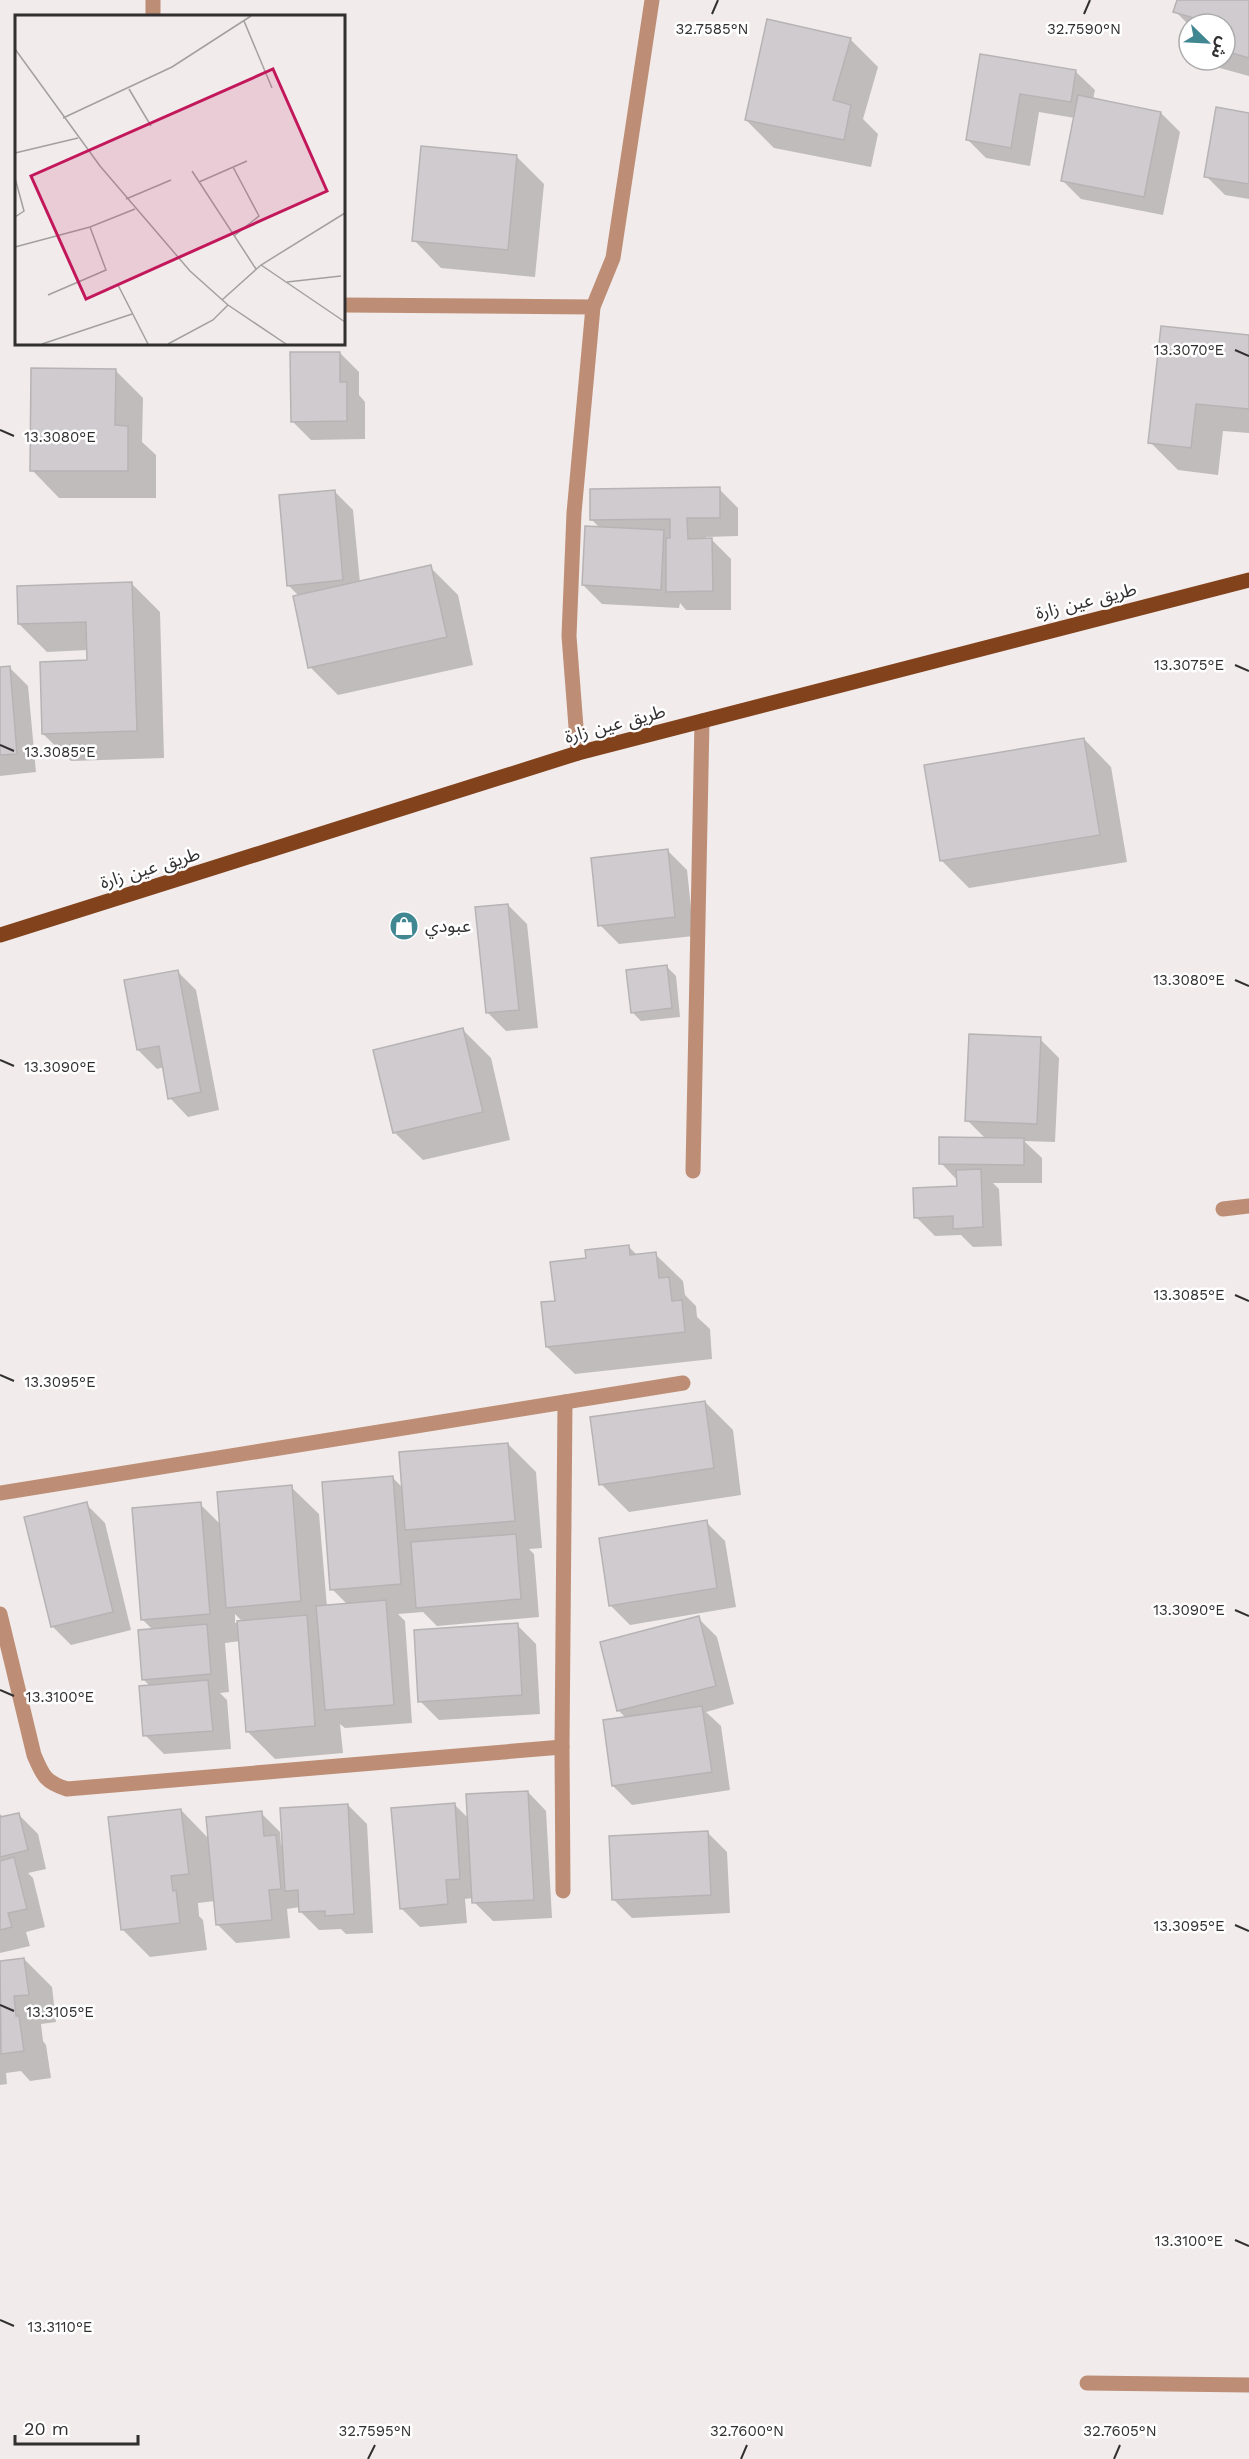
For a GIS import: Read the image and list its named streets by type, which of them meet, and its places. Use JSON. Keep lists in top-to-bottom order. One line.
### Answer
{"streets":{"main road":["طريق عين زارة"]},"places":{"shop":["عبودي"]},"scale_bar":"20 m","north":"bottom right","coordinates":["32.7585°N","32.7590°N","13.3070°E","13.3080°E","13.3075°E","13.3085°E","13.3090°E","13.3095°E","13.3100°E","13.3105°E","13.3110°E","32.7595°N","32.7600°N","32.7605°N"]}
